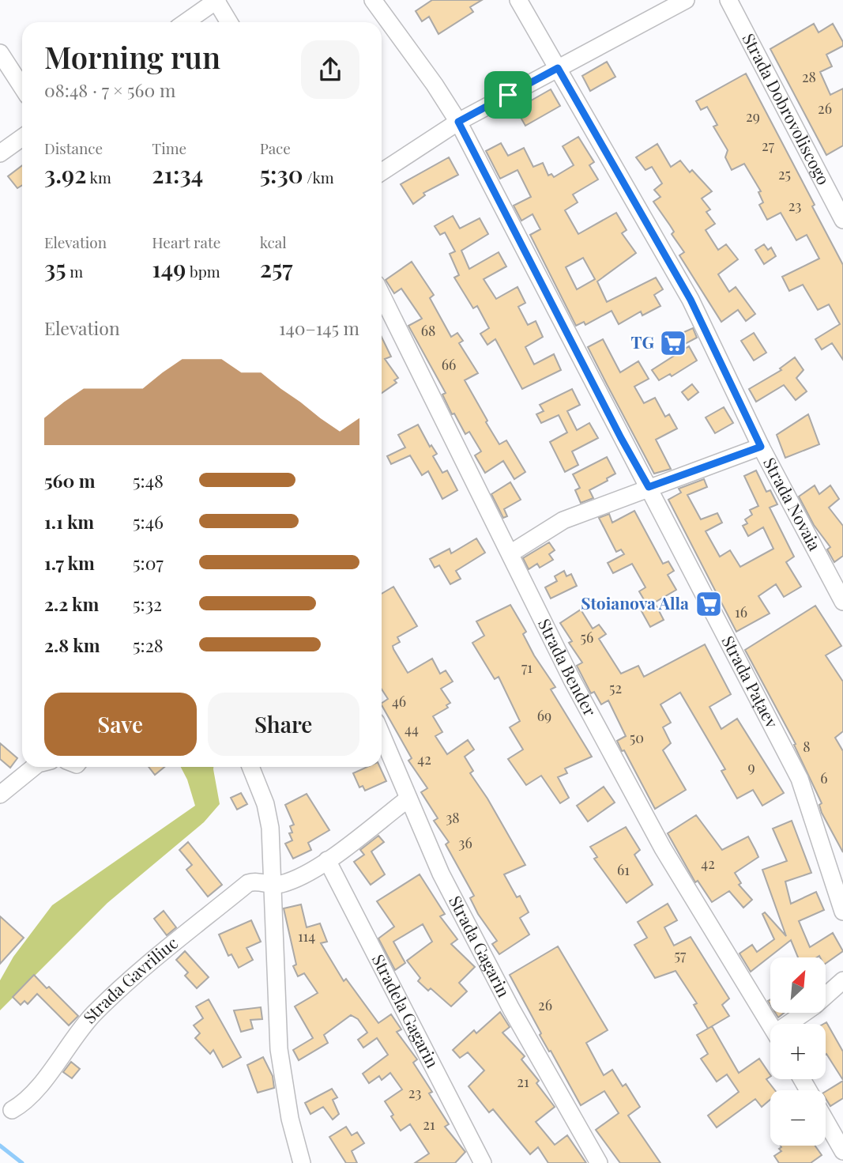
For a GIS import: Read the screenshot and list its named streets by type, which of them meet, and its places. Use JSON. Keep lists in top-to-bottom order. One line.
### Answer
{"streets":{"street":["Strada Dobrovoliscogo","Strada Novaia","Strada Bender","Strada Pațaev","Strada Gagarin","Strada Gavriliuc","Stradela Gagarin"]},"crossings":[["Strada Gagarin","Strada Gavriliuc"],["Strada Gavriliuc","Stradela Gagarin"]],"places":{"supermarket":["TG","Stoianova Alla"]},"house_numbers":["28","26","29","27","25","23","68","66","16","56","71","52","46","69","44","50","8","42","9","6","38","36","42","61","114","57","26","21","23","21"],"north":"top right","page":{"heading":["Morning run","08:48 · 7 × 560 m"],"stats":[["Distance","3.92 km"],["Time","21:34"],["Pace","5:30 /km"],["Elevation","35 m"],["Heart rate","149 bpm"],["kcal","257"]],"chart":["Elevation","140–145 m"],"list":[{"name":"560 m","note":"5:48"},{"name":"1.1 km","note":"5:46"},{"name":"1.7 km","note":"5:07"},{"name":"2.2 km","note":"5:32"},{"name":"2.8 km","note":"5:28"}],"buttons":["Save","Share"],"map_buttons":["+","−"]}}
